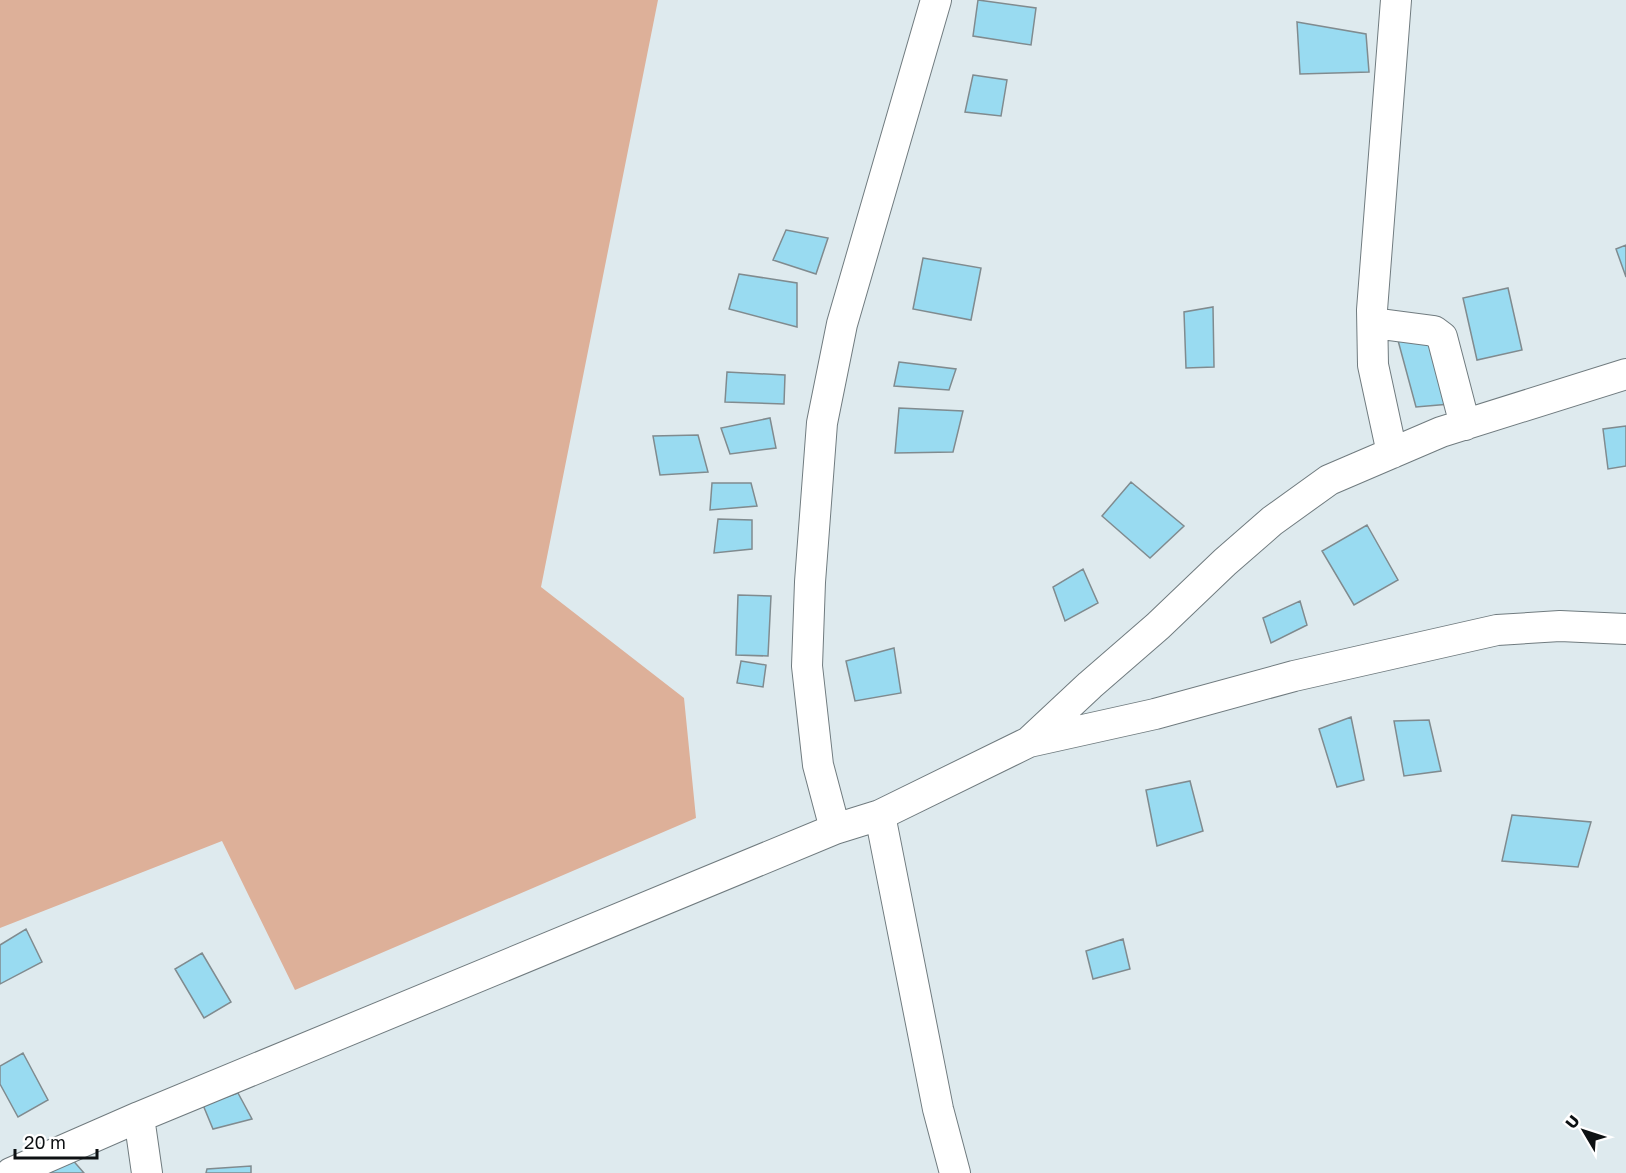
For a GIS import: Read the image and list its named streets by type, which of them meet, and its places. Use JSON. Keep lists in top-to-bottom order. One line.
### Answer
{"scale_bar":"20 m","north":"top left"}
